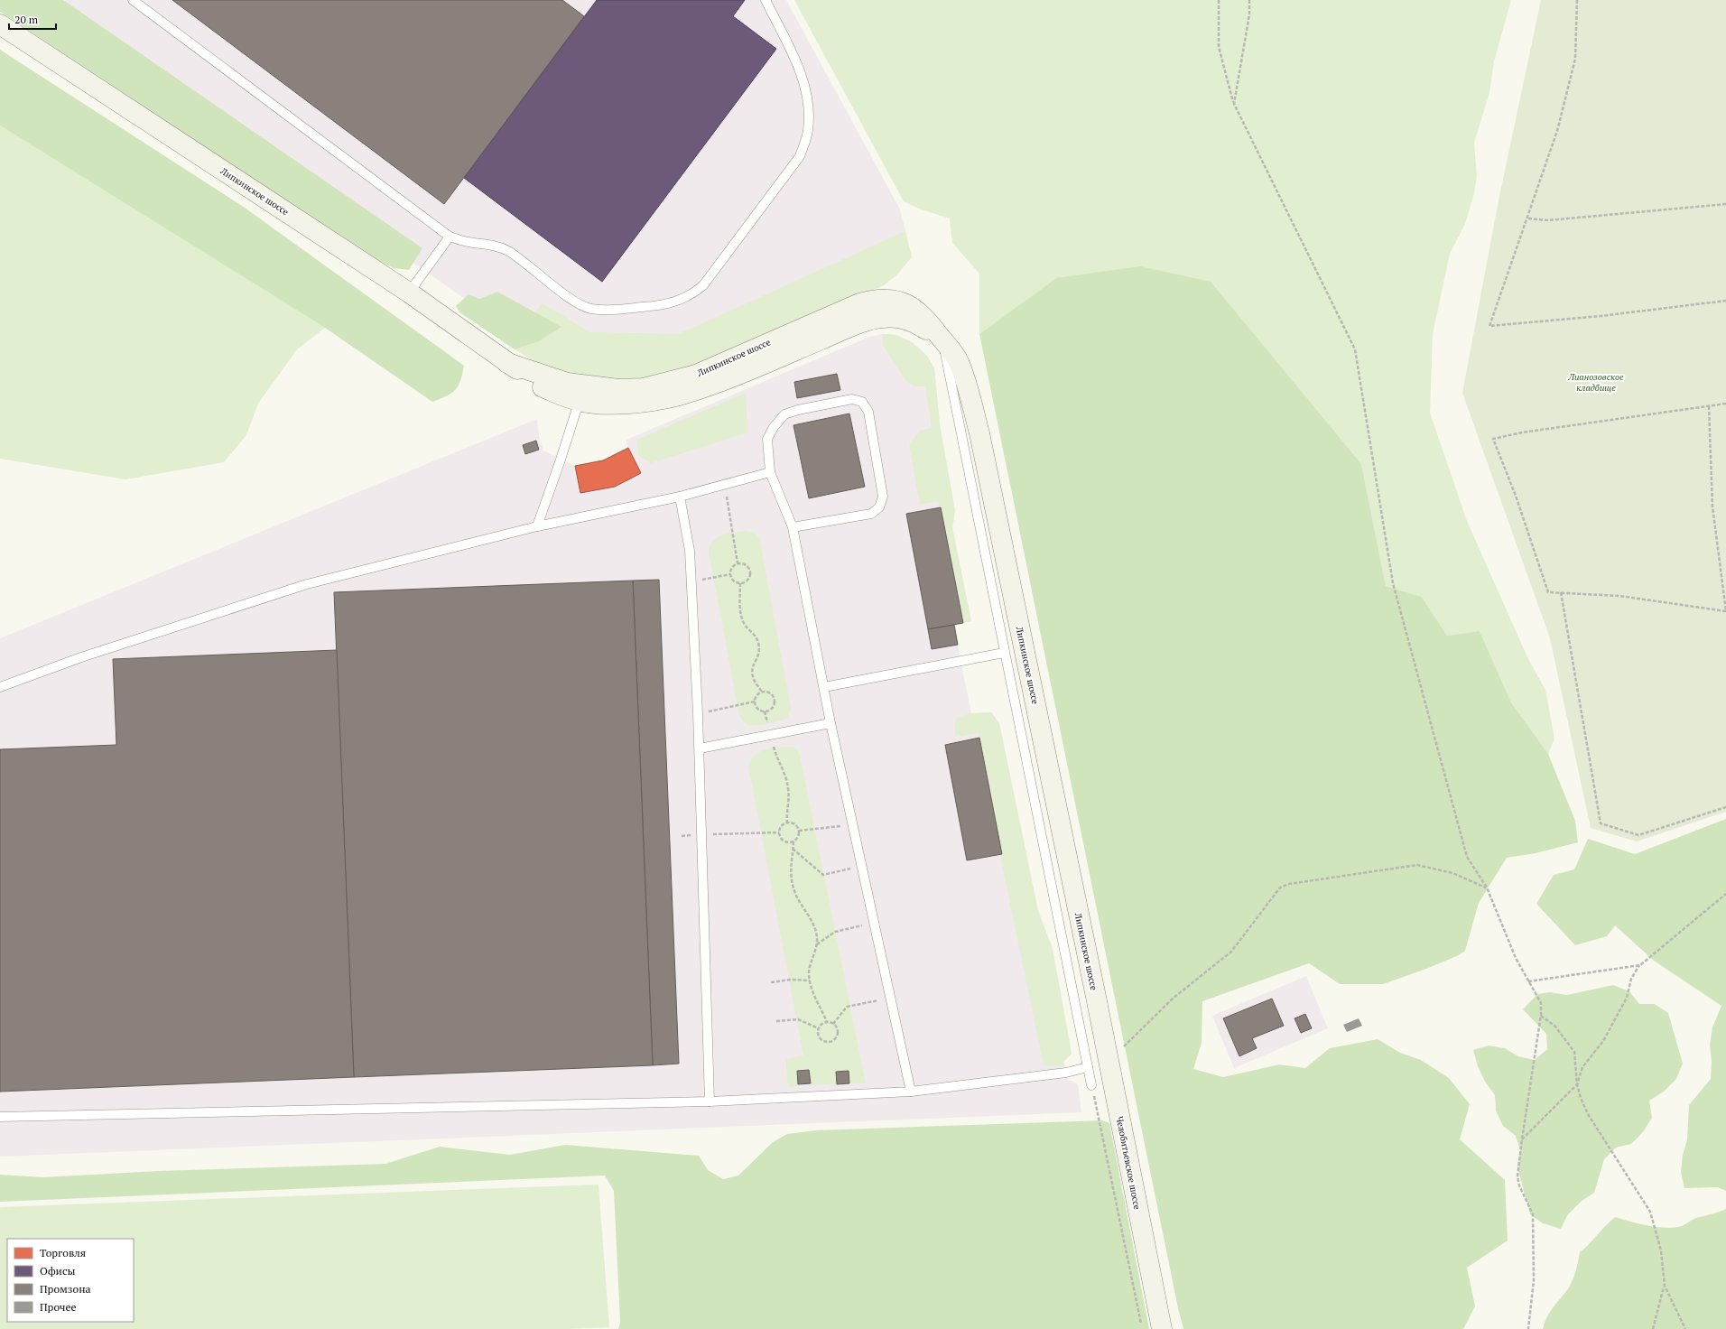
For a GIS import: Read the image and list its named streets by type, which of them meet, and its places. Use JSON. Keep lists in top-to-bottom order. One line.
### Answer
{"streets":{"street":["Липкинское шоссе","Челобитьевское шоссе"]},"crossings":[["Липкинское шоссе","Челобитьевское шоссе"]],"parks":["Лианозовское кладбище"],"legend":["Торговля","Офисы","Промзона","Прочее"],"scale_bar":"20 m"}
